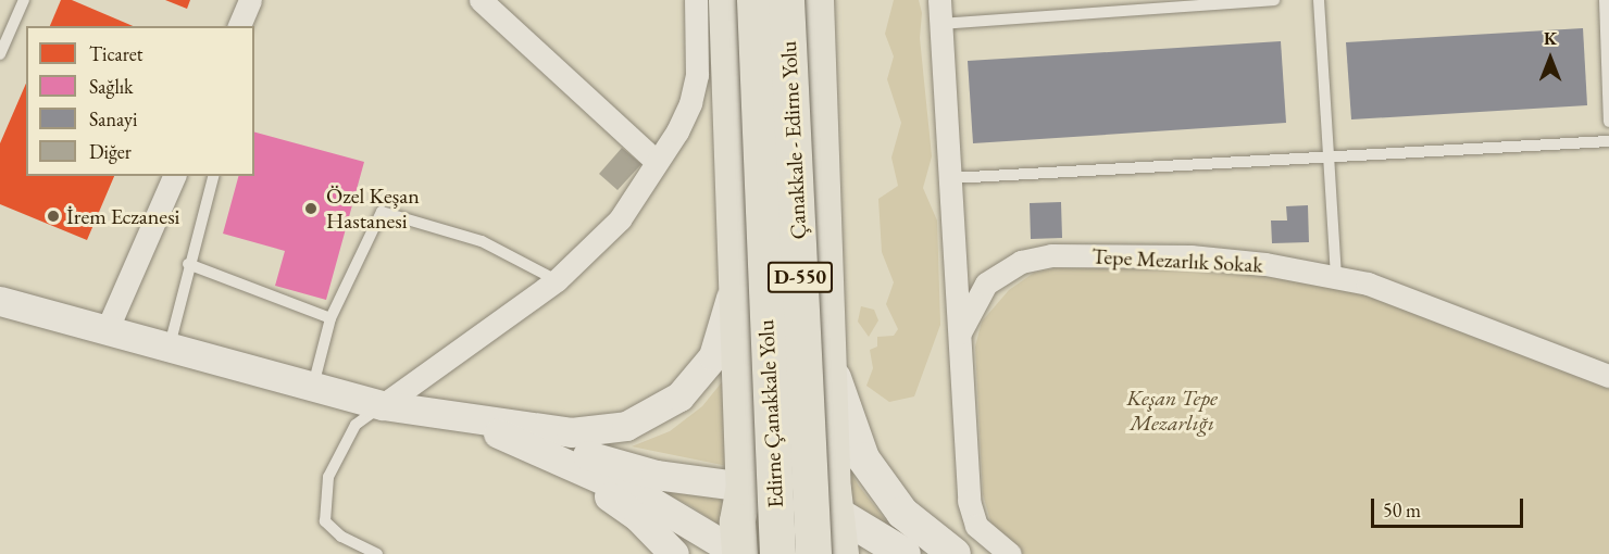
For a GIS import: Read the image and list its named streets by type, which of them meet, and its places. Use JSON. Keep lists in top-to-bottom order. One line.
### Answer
{"streets":{"highway":["Çanakkale - Edirne Yolu","D-550","Edirne Çanakkale Yolu"],"street":["Tepe Mezarlık Sokak"]},"parks":["Keşan Tepe Mezarlığı"],"places":["Özel Keşan Hastanesi","İrem Eczanesi"],"legend":["Ticaret","Sağlık","Sanayi","Diğer"],"scale_bar":"50 m","north":"top"}
